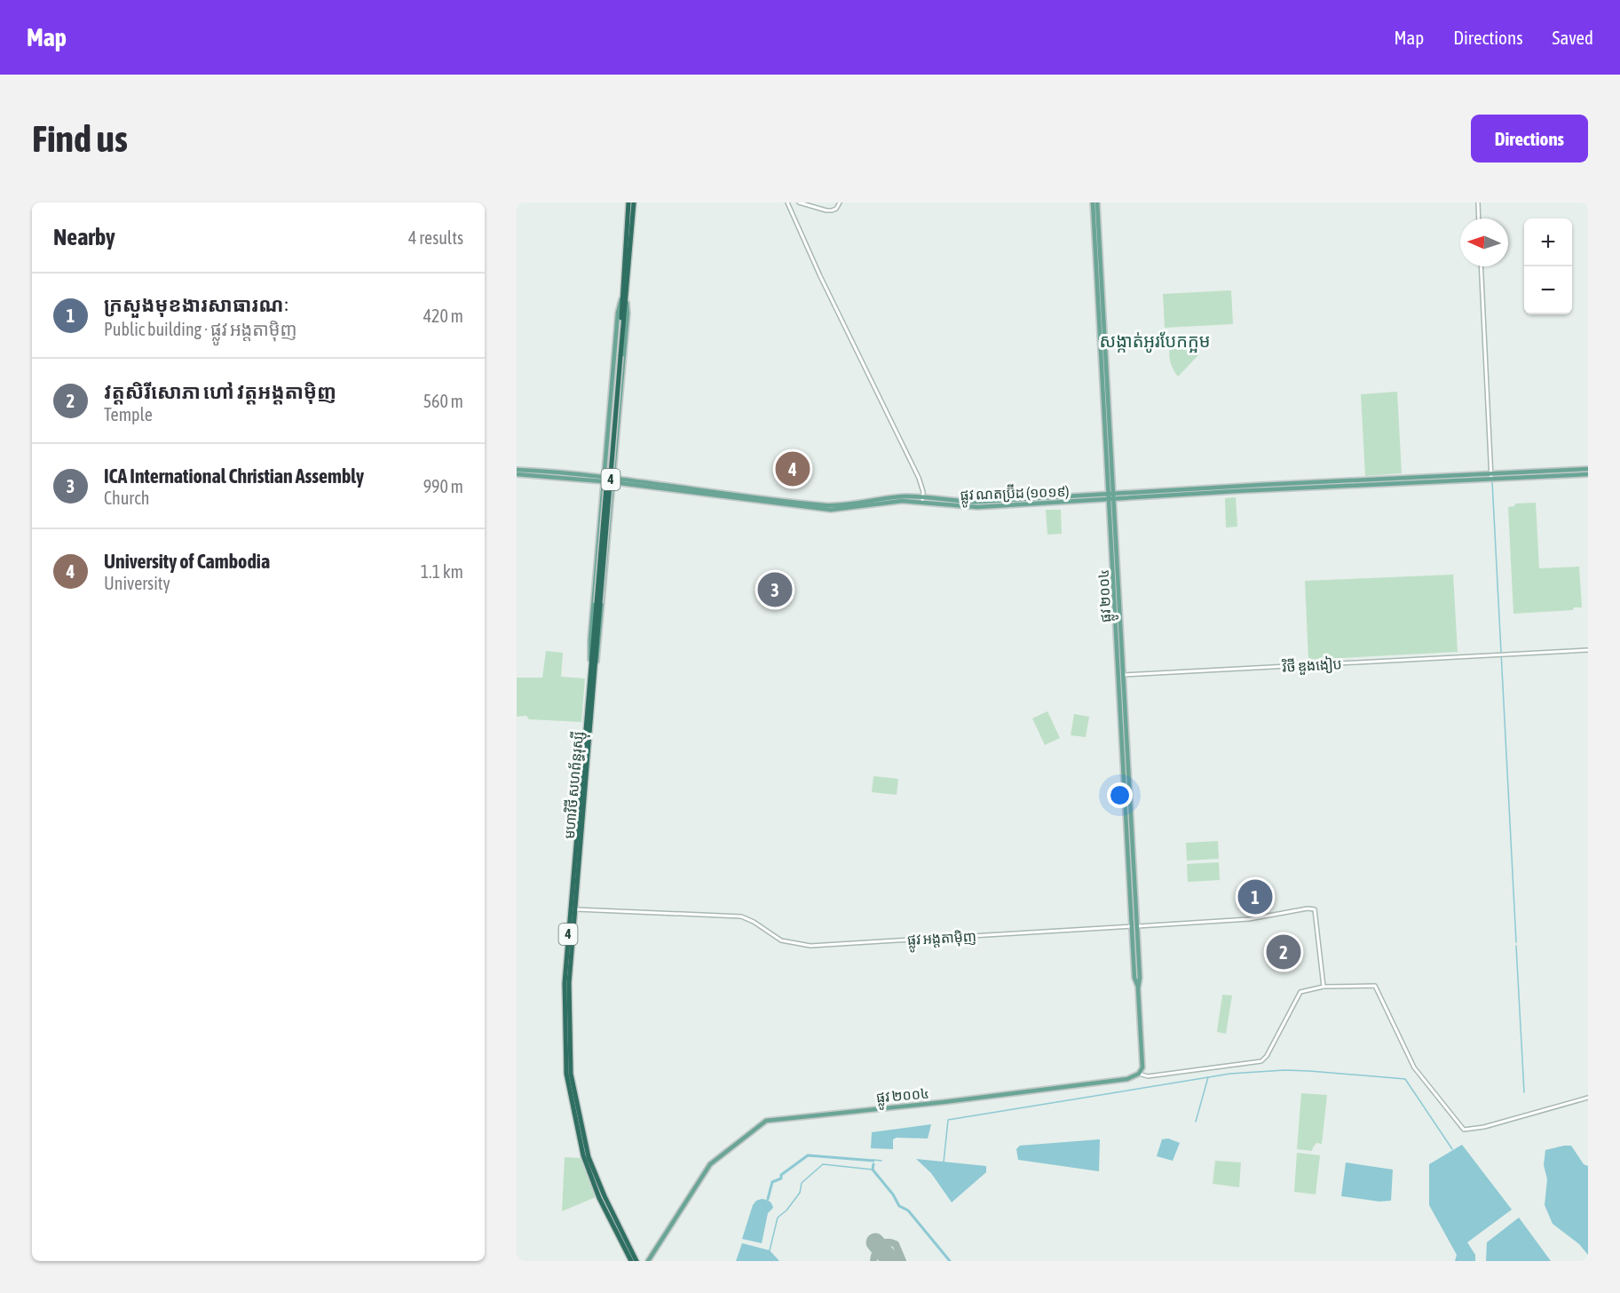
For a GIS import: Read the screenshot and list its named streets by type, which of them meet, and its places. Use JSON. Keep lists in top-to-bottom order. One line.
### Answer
{"streets":{"highway":["4","មហាវិថី សហព័ន្ធរុស្ស៊ី"],"main road":["ផ្លូវ ណតប្រ៊ីដ (១០១៩)","ផ្លូវ ២០០៤"],"street":["វិថី ឌួងងៀប","ផ្លូវ អង្តតាម៉ិញ"]},"crossings":[["ផ្លូវ ណតប្រ៊ីដ (១០១៩)","ផ្លូវ ២០០៤"],["ផ្លូវ ណតប្រ៊ីដ (១០១៩)","មហាវិថី សហព័ន្ធរុស្ស៊ី"],["ផ្លូវ ២០០៤","វិថី ឌួងងៀប"],["ផ្លូវ ២០០៤","ផ្លូវ អង្តតាម៉ិញ"],["មហាវិថី សហព័ន្ធរុស្ស៊ី","ផ្លូវ អង្តតាម៉ិញ"]],"districts":["សង្កាត់អូរបែកក្អម"],"north":"left","page":{"header":"Map","nav":["Map","Directions","Saved"],"buttons":"Directions","title":"Find us","heading":["Nearby","4 results"],"map_buttons":["+","−"],"list":[{"mark":"1","name":"ក្រសួងមុខងារសាធារណៈ","note":"Public building · ផ្លូវ អង្តតាម៉ិញ","value":"420 m"},{"mark":"2","name":"វត្តសិរីសោភា ហៅ វត្តអង្តតាម៉ិញ","note":"Temple","value":"560 m"},{"mark":"3","name":"ICA International Christian Assembly","note":"Church","value":"990 m"},{"mark":"4","name":"University of Cambodia","note":"University","value":"1.1 km"}],"pins":["4","3","1","2"]}}
